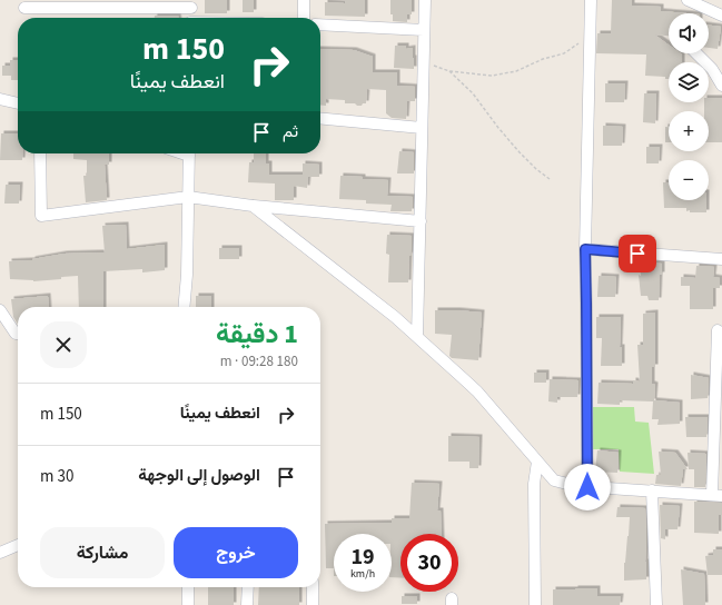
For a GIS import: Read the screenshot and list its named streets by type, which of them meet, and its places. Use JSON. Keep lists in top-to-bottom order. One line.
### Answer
{"page":{"map_buttons":["+","−"],"turn":["150 m","انعطف يمينًا"],"then":"ثم","heading":["1 دقيقة","180 m · 09:28"],"list":[{"name":"انعطف يمينًا","value":"150 m"},{"name":"الوصول إلى الوجهة","value":"30 m"}],"buttons":["خروج","مشاركة"],"speed":"19 km/h","limit":"30"}}
